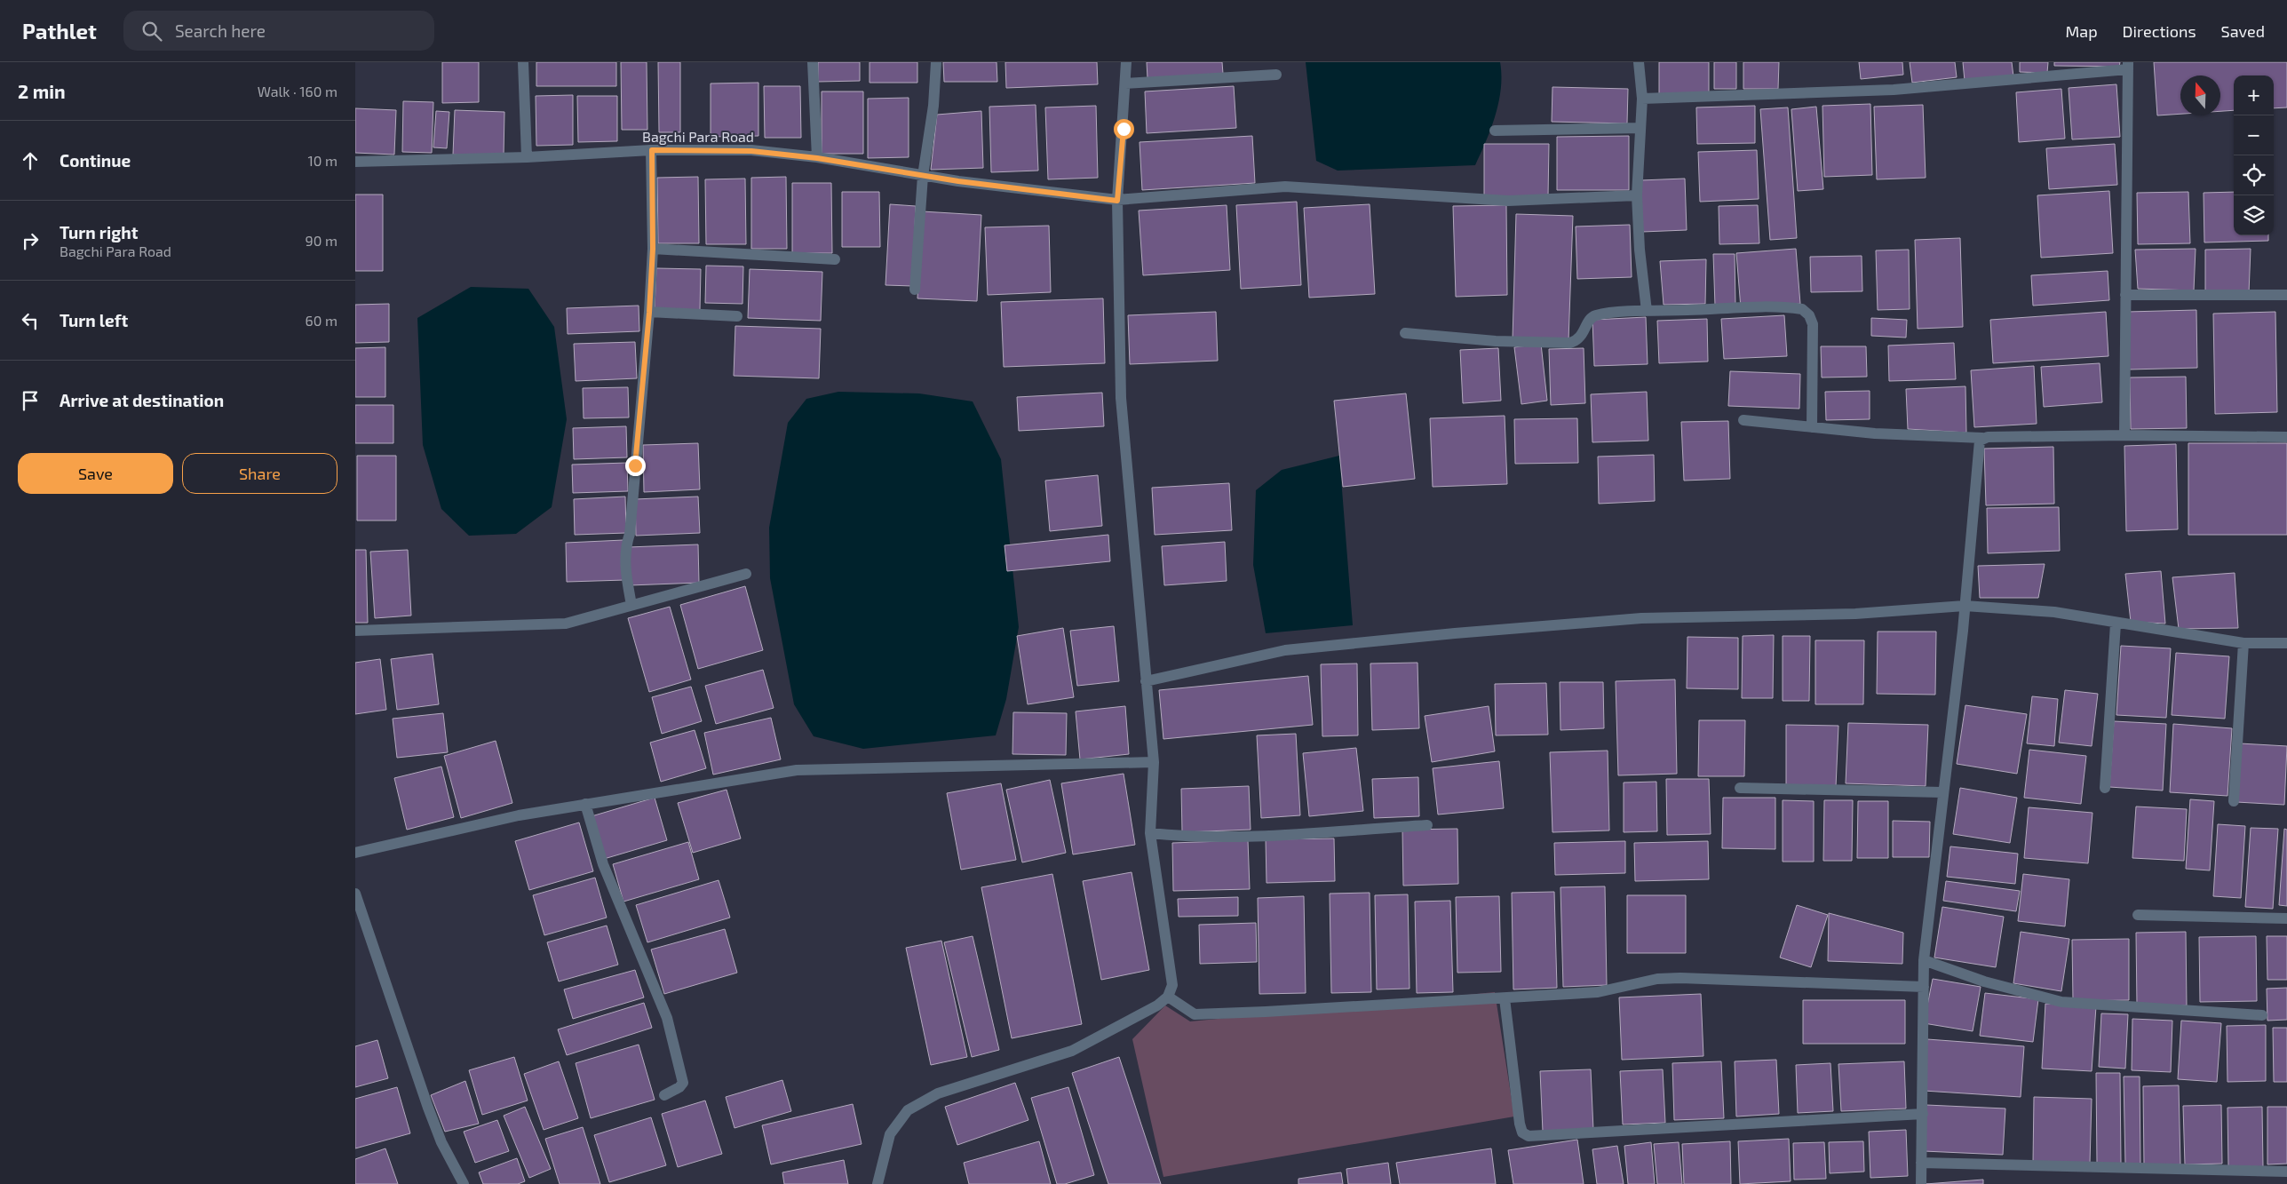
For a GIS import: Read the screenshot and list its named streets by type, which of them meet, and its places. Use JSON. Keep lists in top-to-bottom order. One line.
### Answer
{"streets":{"street":["Bagchi Para Road"]},"north":"top","page":{"header":"Pathlet","search":"Search here","nav":["Map","Directions","Saved"],"heading":["2 min","Walk · 160 m"],"map_buttons":["+","−"],"list":[["Continue","10 m"],["Turn right","Bagchi Para Road","90 m"],["Turn left","60 m"],"Arrive at destination"],"buttons":["Save","Share"]}}
